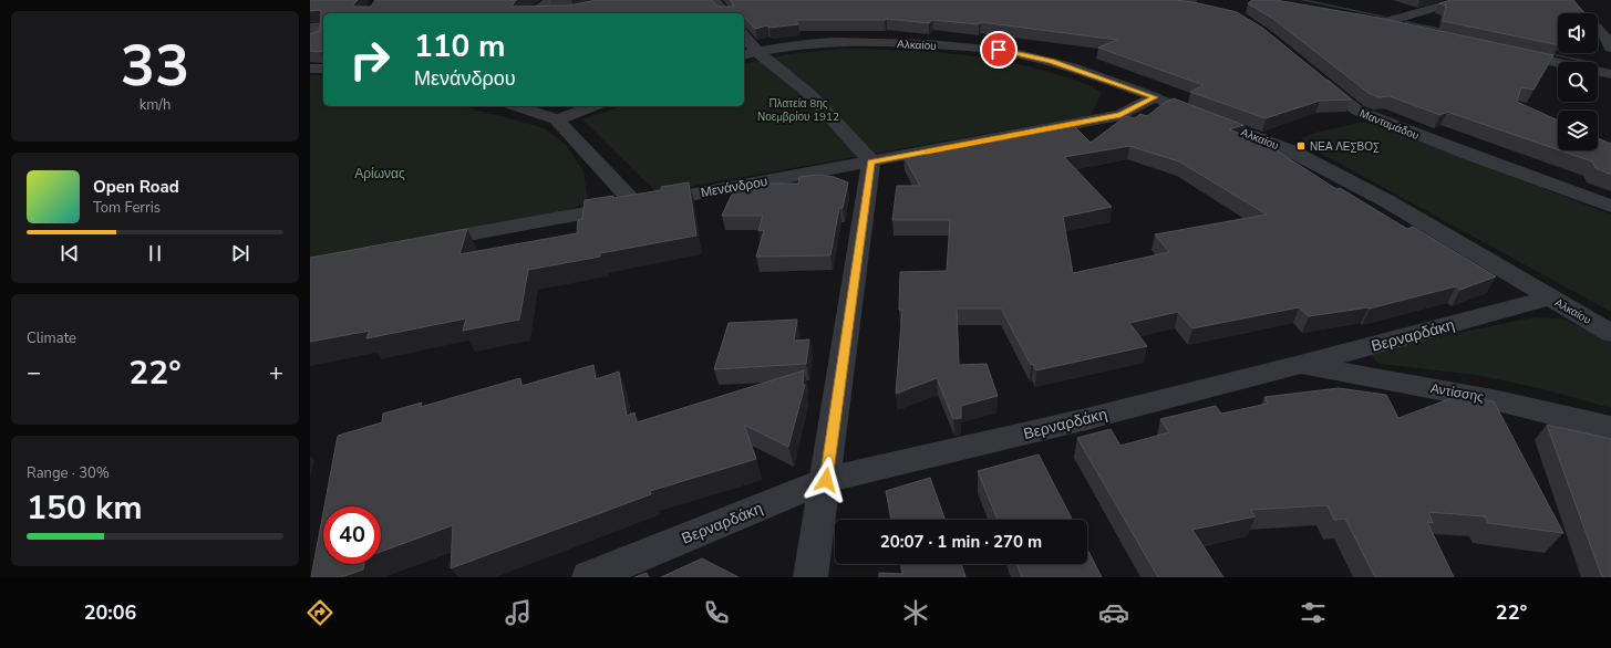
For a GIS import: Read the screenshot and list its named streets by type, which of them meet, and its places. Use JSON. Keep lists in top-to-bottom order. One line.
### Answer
{"streets":{"street":["Αλκαίου","Μανταμάδου","Μενάνδρου","Βερναρδάκη","Αντίσσης"]},"crossings":[["Αλκαίου","Μενάνδρου"],["Αλκαίου","Βερναρδάκη"],["Βερναρδάκη","Αντίσσης"]],"parks":["Πλατεία 8ης Νοεμβρίου 1912","Αρίωνας"],"places":{"transit":["ΝΕΑ ΛΕΣΒΟΣ"]},"page":{"tile":[["33","km/h"],"Climate",["Range · 30%","150 km"]],"turn":["110 m","Μενάνδρου"],"song":["Open Road","Tom Ferris"],"heat":["−","22°","+"],"limit":"40","trip":"20:07 · 1 min · 270 m","tabs":["20:06","22°"]}}
